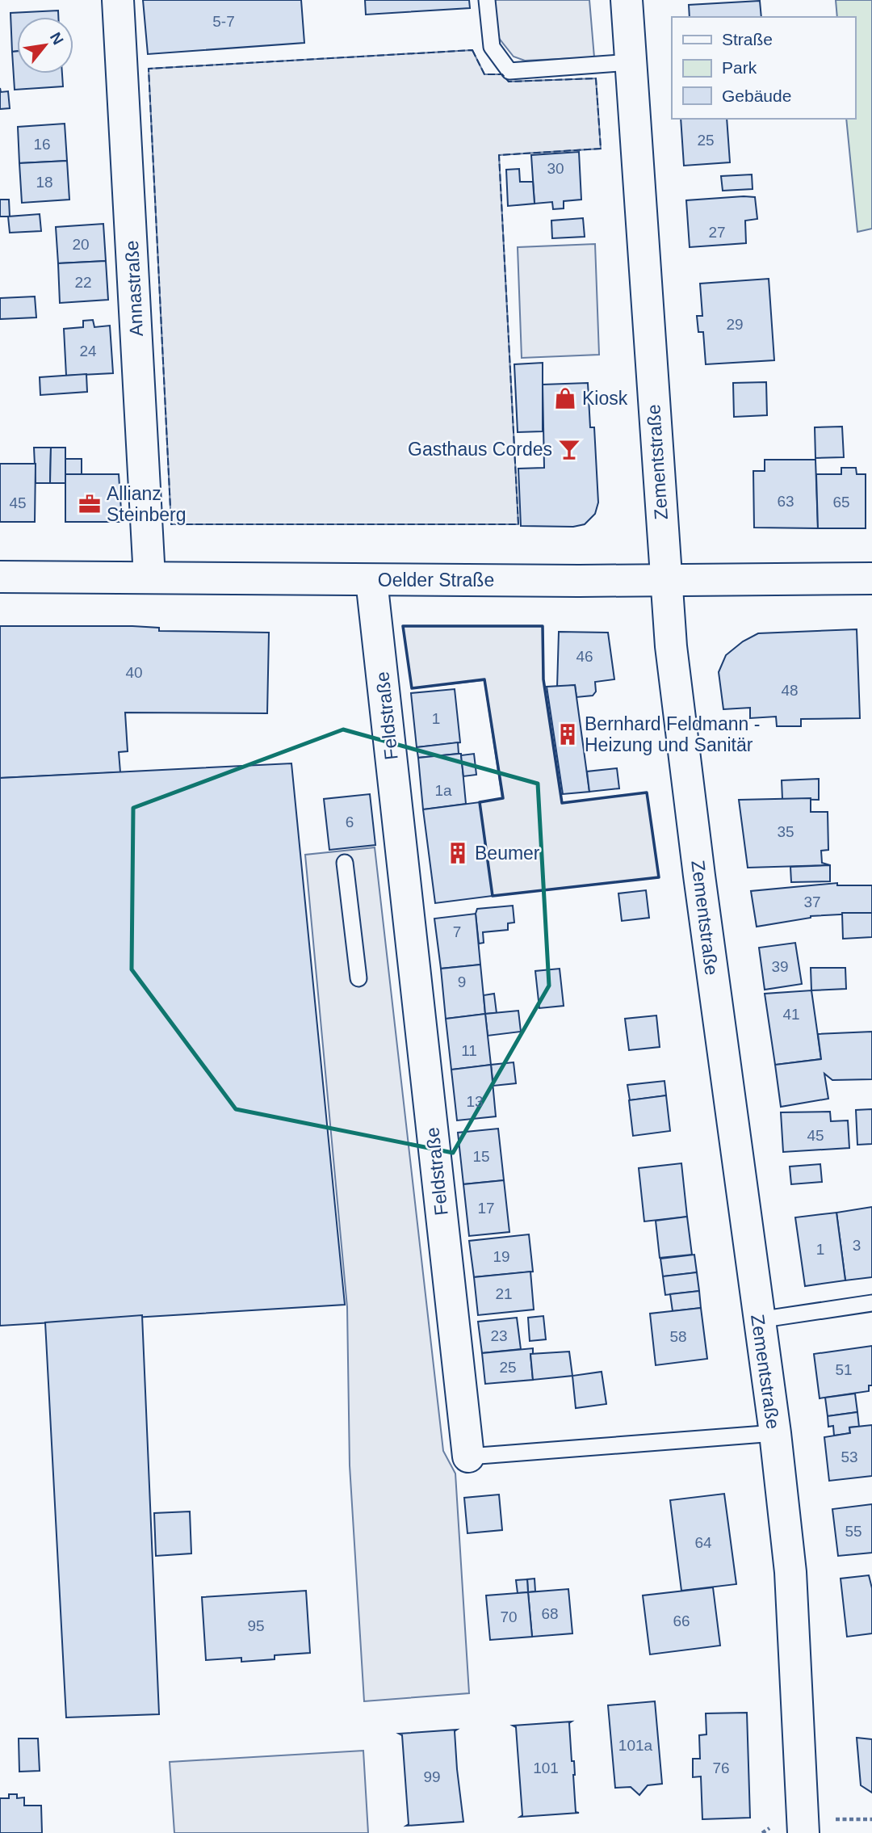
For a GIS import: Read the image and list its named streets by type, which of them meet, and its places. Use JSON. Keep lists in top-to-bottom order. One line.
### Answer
{"streets":{"street":["Annastraße","Zementstraße","Oelder Straße","Feldstraße"]},"crossings":[["Annastraße","Oelder Straße"],["Zementstraße","Oelder Straße"],["Zementstraße","Feldstraße"],["Oelder Straße","Feldstraße"]],"places":{"shop":["Kiosk"],"bar":["Gasthaus Cordes"],"office":["Allianz Steinberg"],"building":["Bernhard Feldmann - Heizung und Sanitär","Beumer"]},"house_numbers":["5-7","25","16","30","18","27","20","22","29","24","63","65","45","46","40","48","1","1a","6","35","37","7","39","9","41","11","13","45","15","17","3","1","19","21","23","58","25","51","53","55","64","68","70","66","95","101a","101","76","99"],"legend":["Straße","Park","Gebäude"],"north":"top right"}
